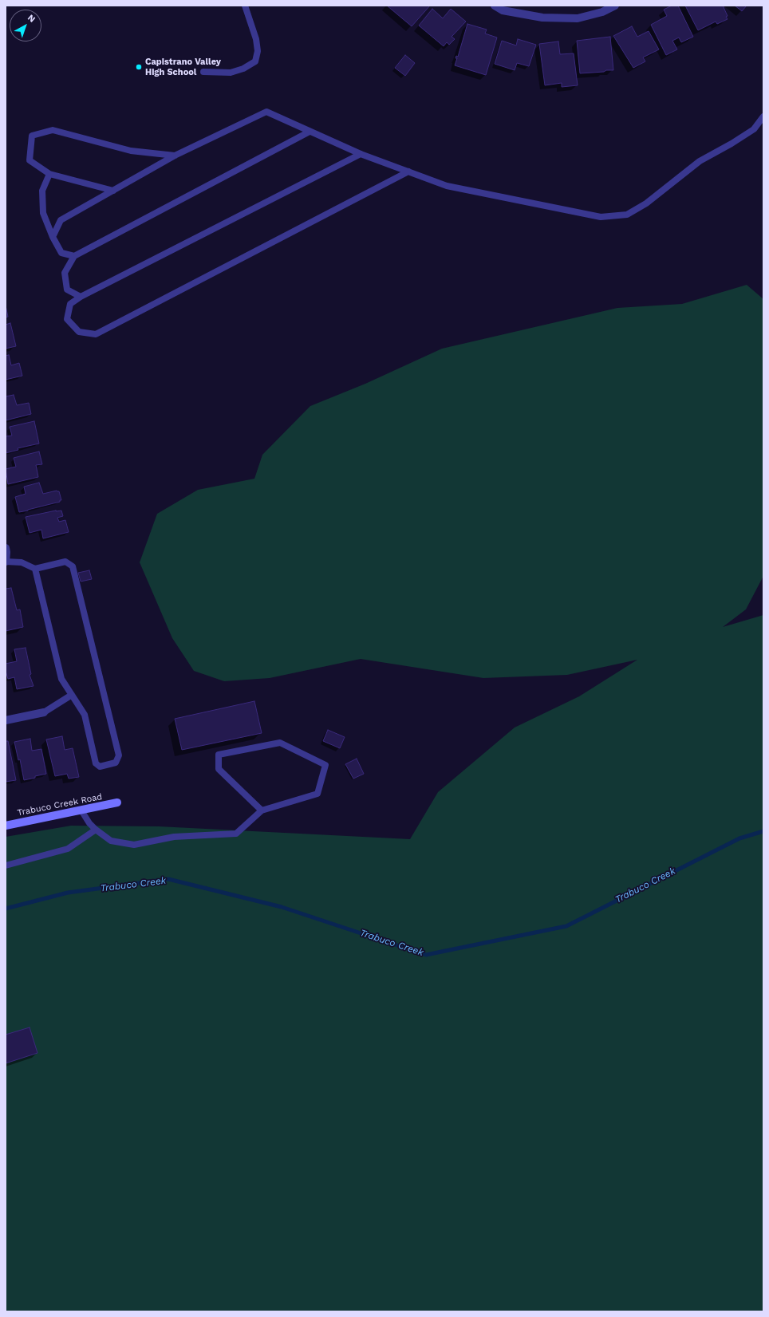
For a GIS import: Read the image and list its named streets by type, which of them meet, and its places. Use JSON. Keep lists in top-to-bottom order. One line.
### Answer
{"streets":{"street":["Trabuco Creek Road"]},"water":["Trabuco Creek"],"places":["Capistrano Valley High School"],"north":"top right"}
